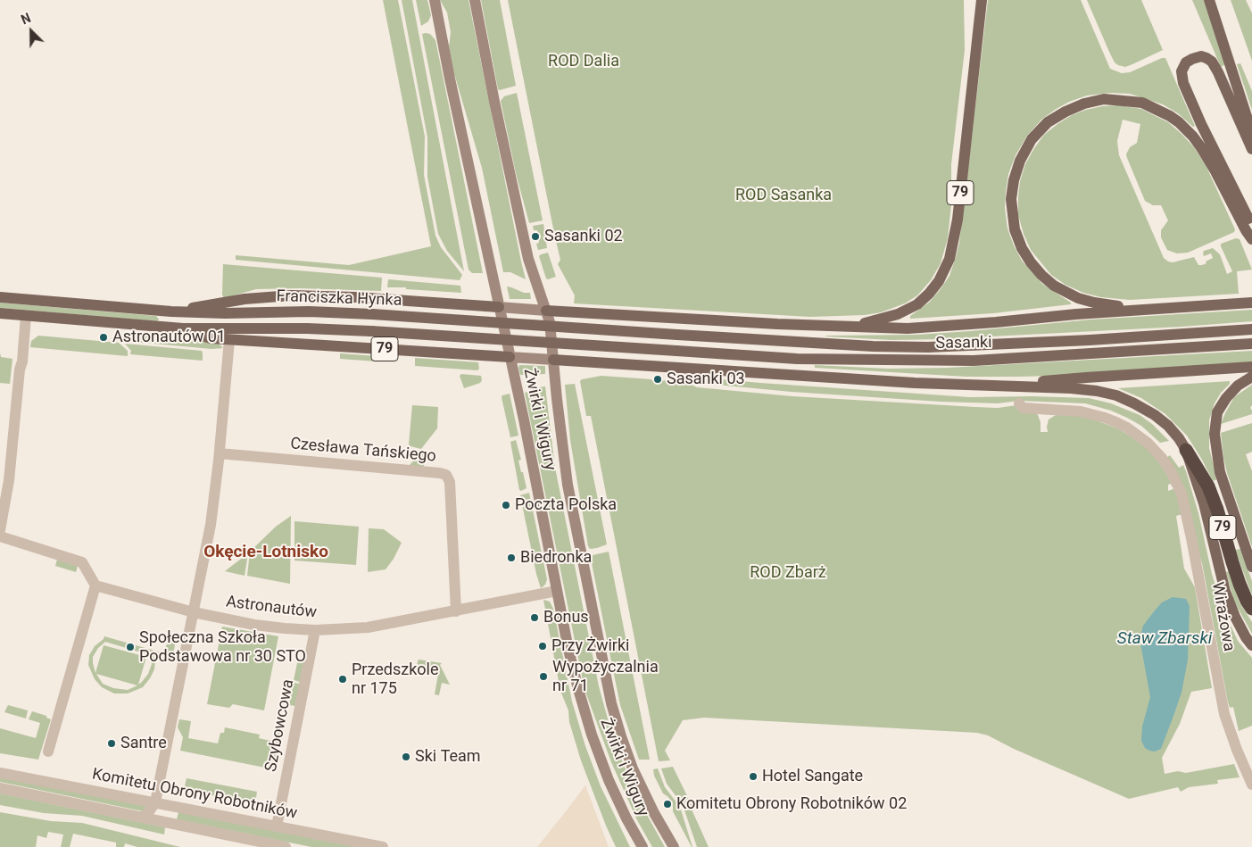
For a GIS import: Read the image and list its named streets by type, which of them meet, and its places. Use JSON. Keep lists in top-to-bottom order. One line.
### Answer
{"streets":{"highway":["79"],"main road":["Franciszka Hynka","Sasanki","Żwirki i Wigury"],"street":["Czesława Tańskiego","Astronautów","Wirażowa","Szybowcowa","Komitetu Obrony Robotników"]},"crossings":[["79","Franciszka Hynka"],["79","Żwirki i Wigury"],["Franciszka Hynka","Sasanki"],["Żwirki i Wigury","Astronautów"],["Czesława Tańskiego","Astronautów"],["Astronautów","Szybowcowa"],["Szybowcowa","Komitetu Obrony Robotników"]],"districts":["Okęcie-Lotnisko"],"water":["Staw Zbarski"],"parks":["ROD Dalia","ROD Sasanka","ROD Zbarż"],"places":["Sasanki 02","Astronautów 01","Sasanki 03","Poczta Polska","Biedronka","Bonus","Przy Żwirki","Społeczna Szkoła Podstawowa nr 30 STO","Wypożyczalnia nr 71","Przedszkole nr 175","Santre","Ski Team","Hotel Sangate","Komitetu Obrony Robotników 02"],"north":"top left"}
